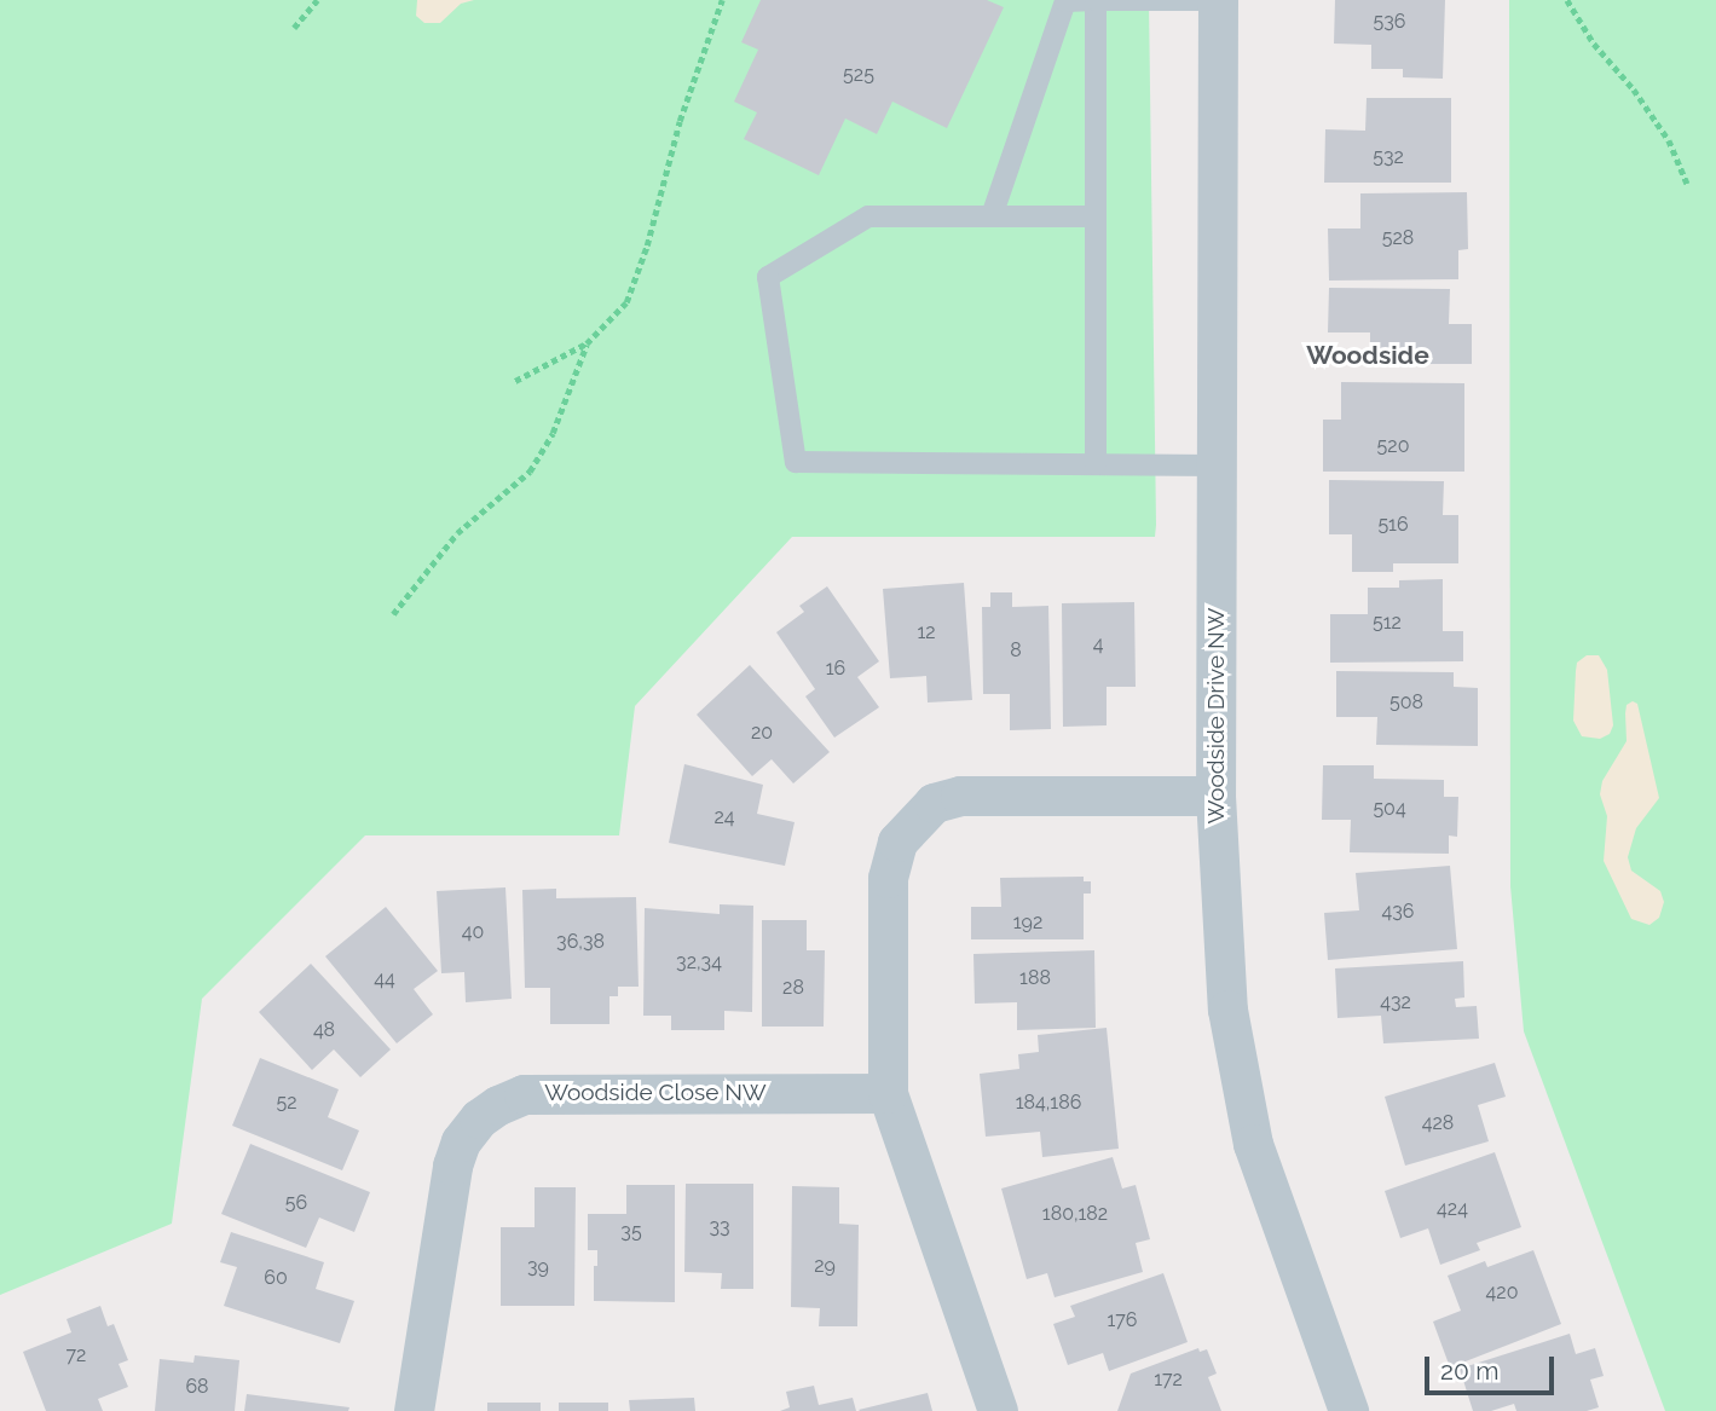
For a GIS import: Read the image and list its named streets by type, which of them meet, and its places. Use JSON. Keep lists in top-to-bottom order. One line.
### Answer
{"streets":{"street":["Woodside Drive NW","Woodside Close NW"]},"districts":["Woodside"],"house_numbers":["536","525","532","528","520","516","512","12","4","8","16","508","20","504","24","436","192","40","36,38","32,34","188","44","28","432","48","52","184,186","428","56","424","180,182","33","35","29","39","60","420","176","72","172","68"],"scale_bar":"20 m"}
